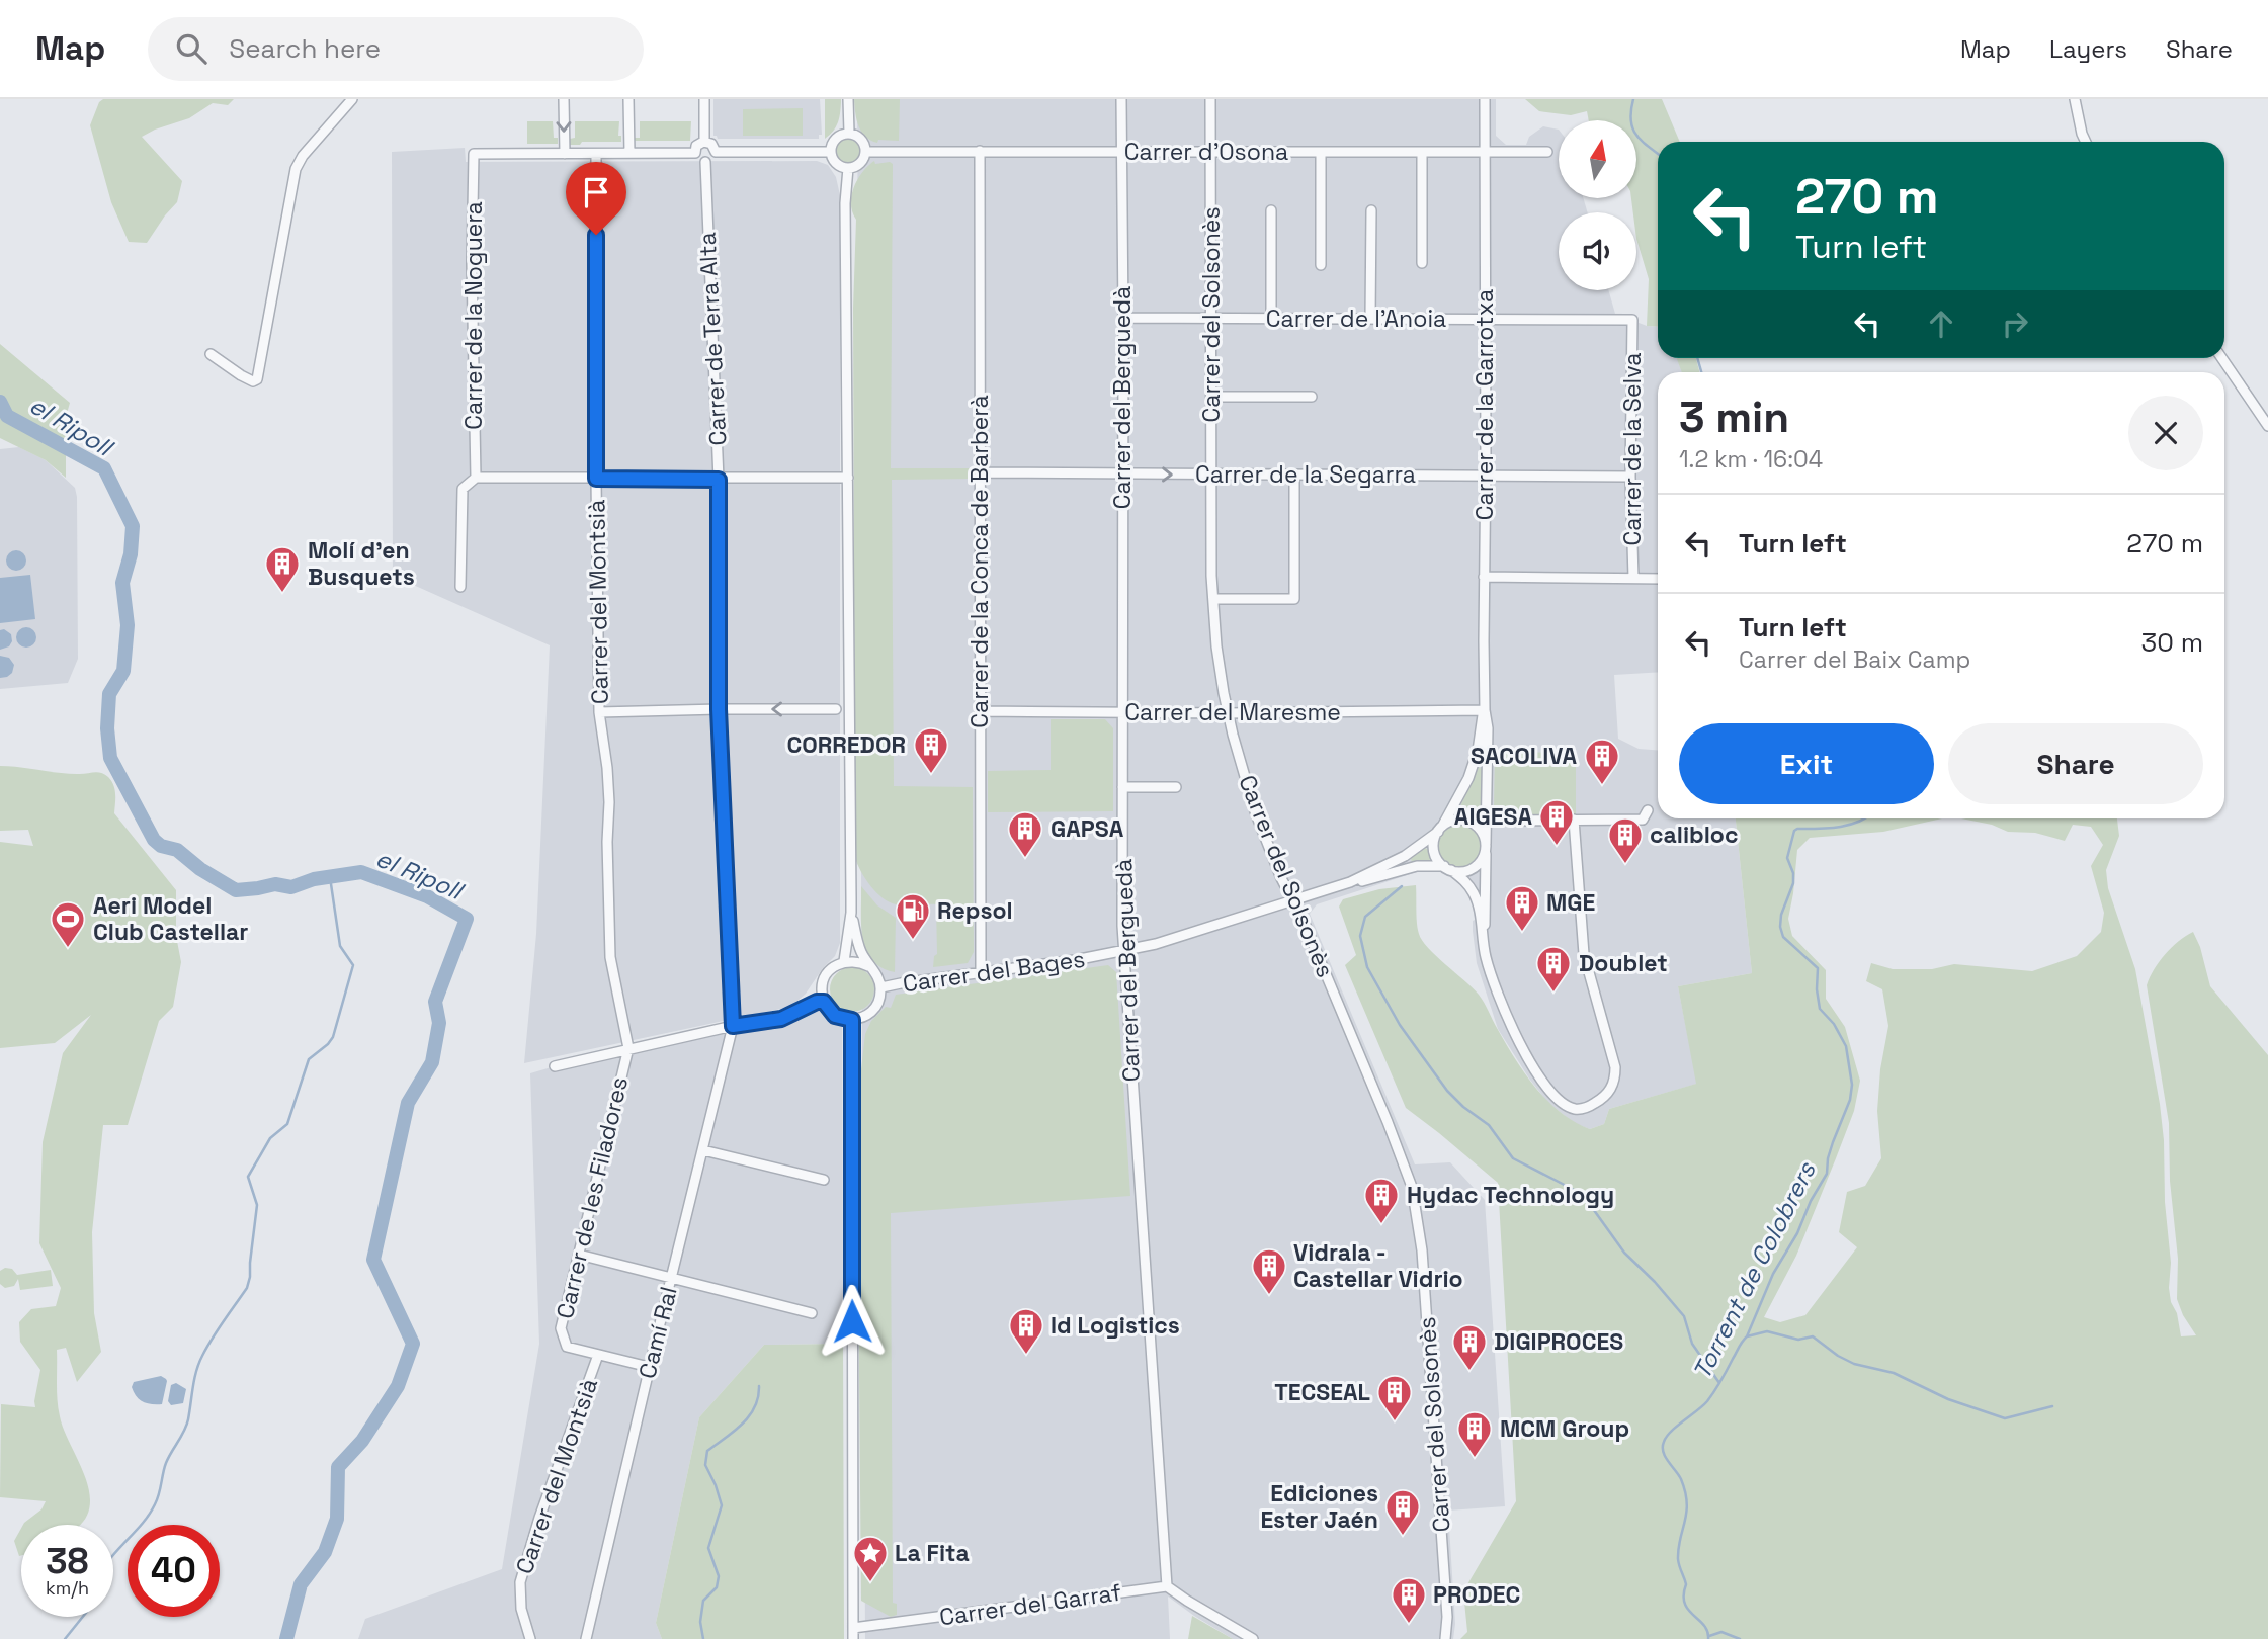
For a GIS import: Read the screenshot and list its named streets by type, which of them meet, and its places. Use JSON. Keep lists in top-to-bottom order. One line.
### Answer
{"streets":{"street":["Carrer d'Osona","Carrer del Solsonès","Carrer de la Noguera","Carrer de l'Anoia","Carrer de Terra Alta","Carrer del Berguedà","Carrer de la Garrotxa","Carrer de la Selva","Carrer de la Segarra","Carrer de la Conca de Barberà","Carrer del Montsià","Carrer del Maresme","Carrer del Bages","Carrer de les Filadores","Camí Ral","Carrer del Garraf"]},"crossings":[["Carrer d'Osona","Carrer del Solsonès"],["Carrer d'Osona","Carrer del Berguedà"],["Carrer d'Osona","Carrer de la Garrotxa"],["Carrer d'Osona","Carrer de la Conca de Barberà"],["Carrer del Solsonès","Carrer de l'Anoia"],["Carrer del Solsonès","Carrer de la Segarra"],["Carrer del Solsonès","Carrer del Maresme"],["Carrer del Solsonès","Carrer del Bages"],["Carrer de l'Anoia","Carrer del Berguedà"],["Carrer de l'Anoia","Carrer de la Garrotxa"],["Carrer de l'Anoia","Carrer de la Selva"],["Carrer de Terra Alta","Camí Ral"],["Carrer del Berguedà","Carrer de la Segarra"],["Carrer del Berguedà","Carrer del Maresme"],["Carrer del Berguedà","Carrer del Bages"],["Carrer del Berguedà","Carrer del Garraf"],["Carrer de la Garrotxa","Carrer de la Segarra"],["Carrer de la Garrotxa","Carrer del Maresme"],["Carrer de la Garrotxa","Carrer del Bages"],["Carrer de la Selva","Carrer de la Segarra"],["Carrer de la Segarra","Carrer de la Conca de Barberà"],["Carrer de la Conca de Barberà","Carrer del Maresme"],["Carrer de la Conca de Barberà","Carrer del Bages"],["Carrer del Montsià","Carrer de les Filadores"],["Carrer de les Filadores","Camí Ral"]],"water":["el Ripoll","Torrent de Colobrers"],"places":{"building":["Molí d'en Busquets","CORREDOR","SACOLIVA","AIGESA","GAPSA","calibloc","MGE","Doublet","Hydac Technology","Vidrala - Castellar Vidrio","Id Logistics","DIGIPROCES","TECSEAL","MCM Group","Ediciones Ester Jaén","PRODEC"],"fuel station":["Repsol"],"sports":["Aeri Model Club Castellar"],"place":["La Fita"]},"north":"top","page":{"header":"Map","search":"Search here","nav":["Map","Layers","Share"],"turn":["270 m","Turn left"],"heading":["3 min","1.2 km · 16:04"],"list":[{"name":"Turn left","value":"270 m"},{"name":"Turn left","note":"Carrer del Baix Camp","value":"30 m"}],"buttons":["Exit","Share"],"speed":"38 km/h","limit":"40"}}
